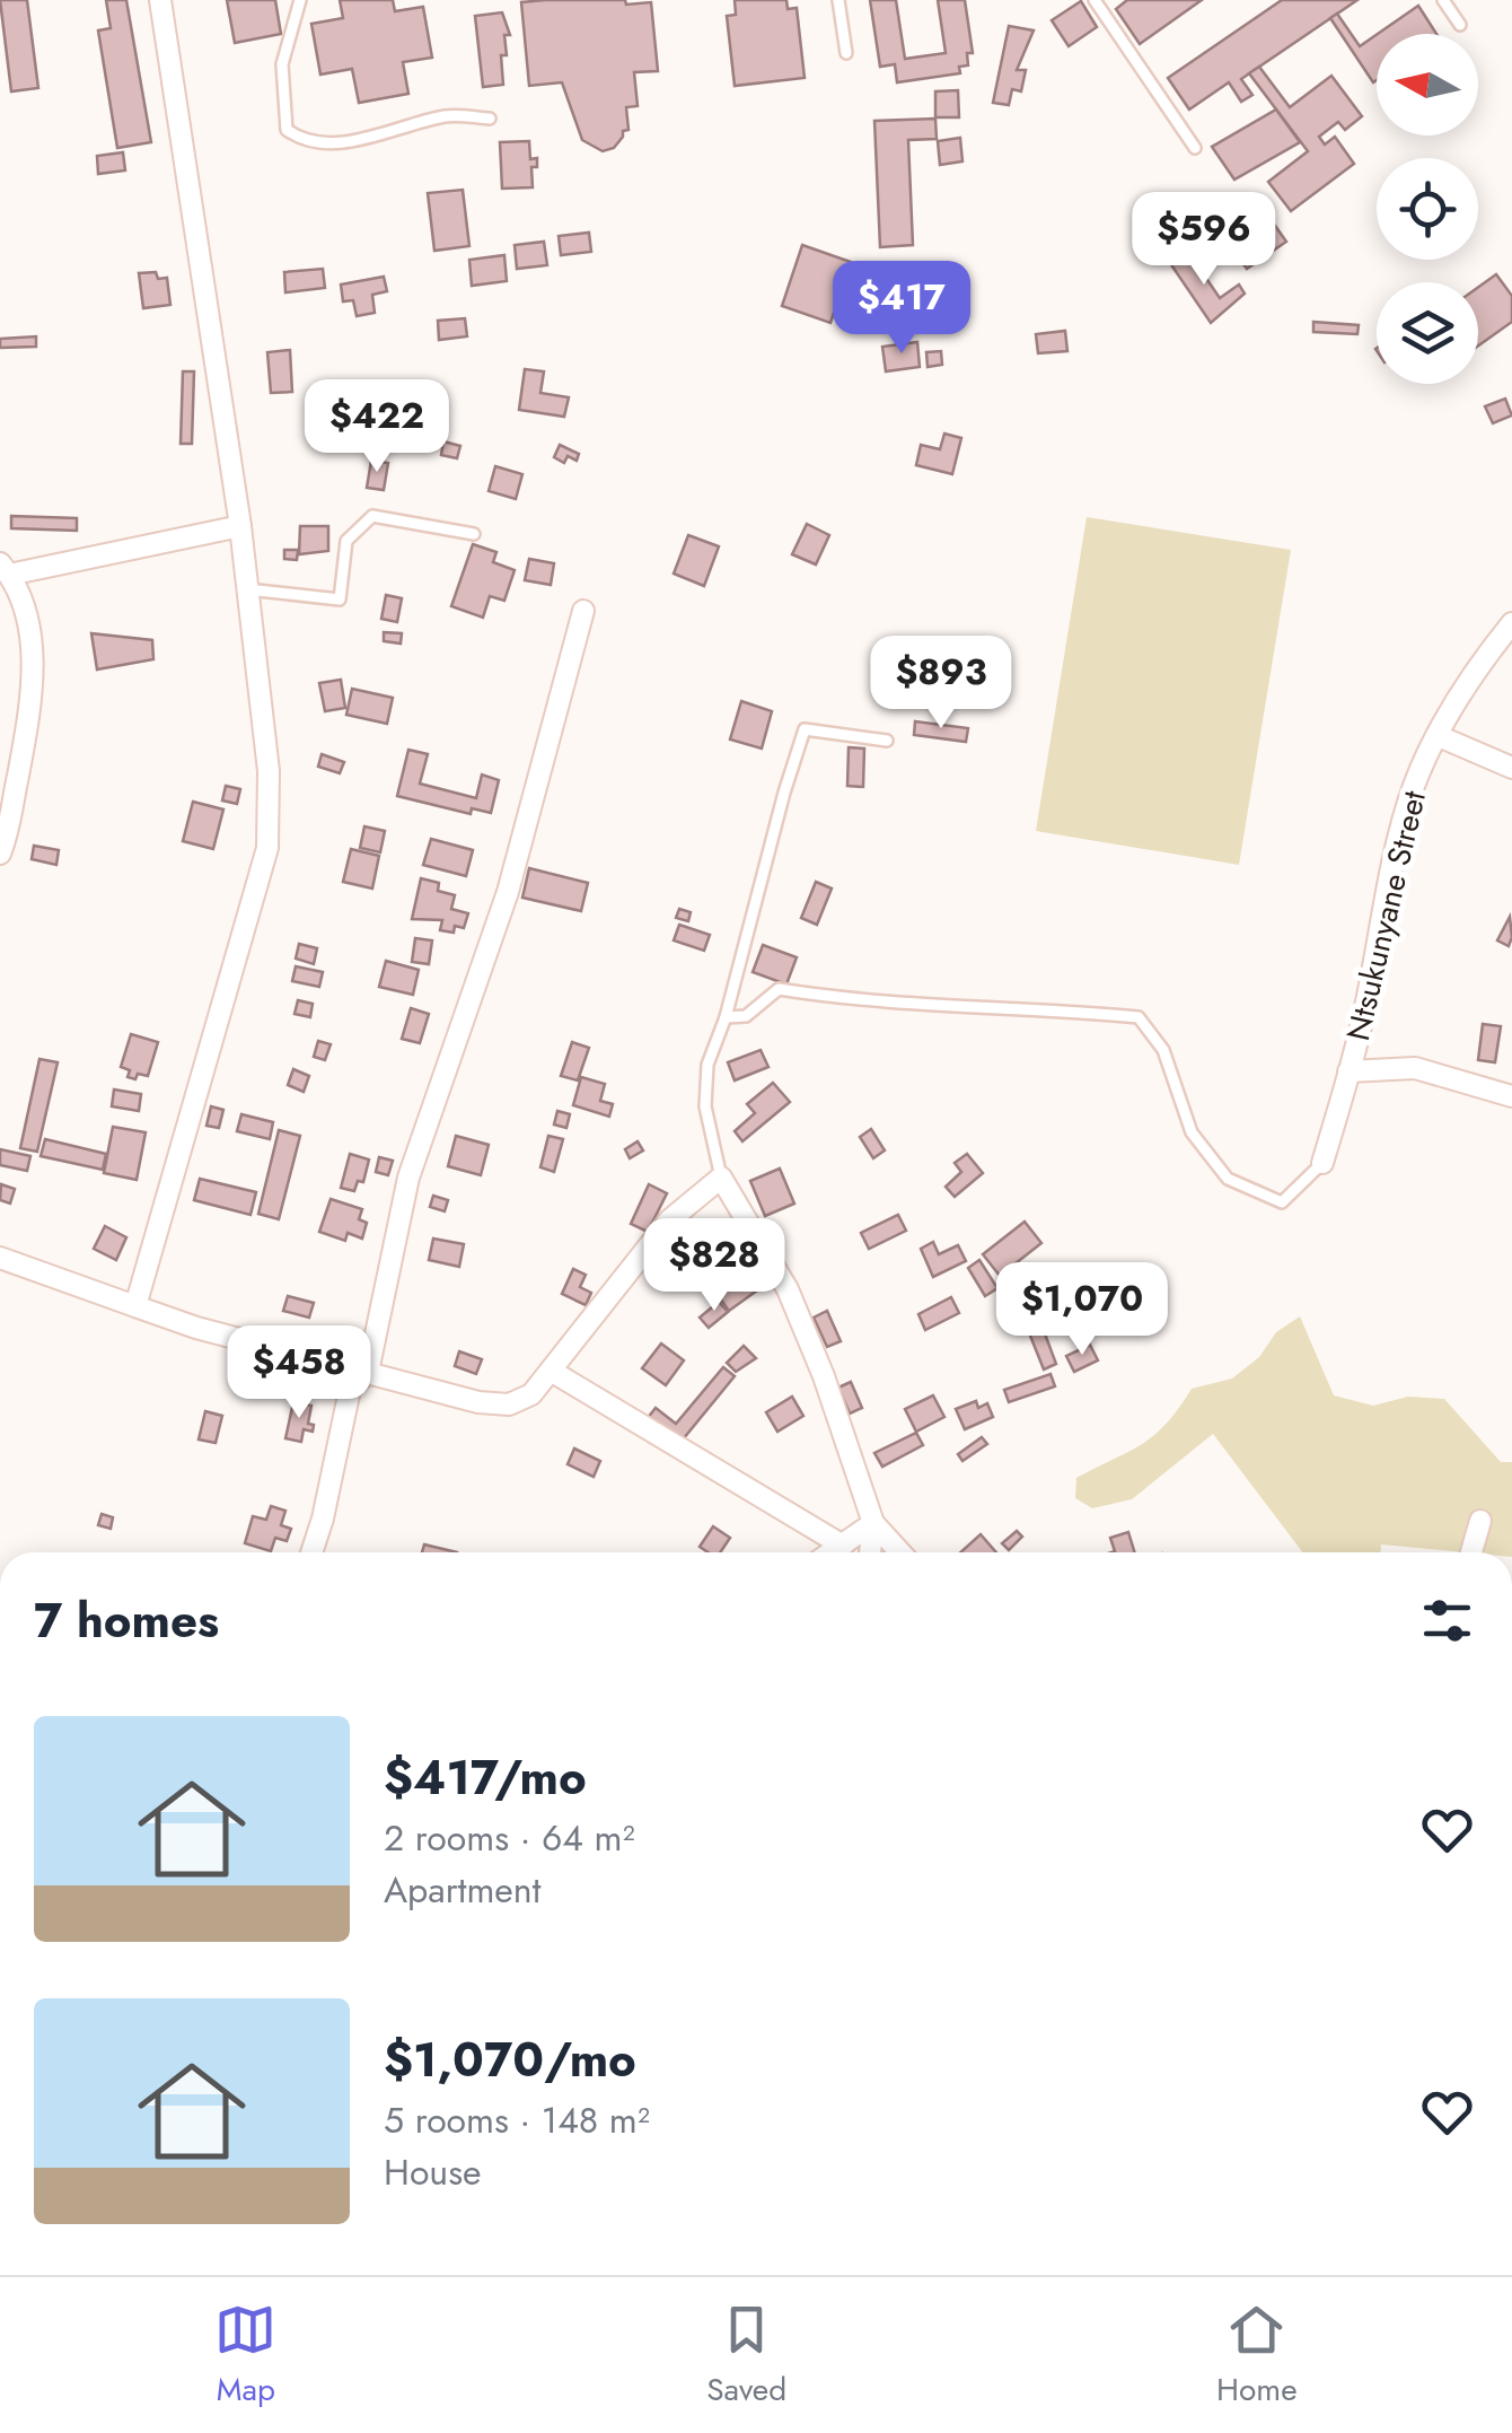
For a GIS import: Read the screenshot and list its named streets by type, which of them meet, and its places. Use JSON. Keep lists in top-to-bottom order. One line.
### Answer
{"streets":{"street":["Ntsukunyane Street"]},"north":"left","page":{"price":["$596","$417","$422","$893","$828","$1,070","$458"],"heading":"7 homes","list":[{"name":"$417/mo","note":"2 rooms · 64 m² · Apartment"},{"name":"$1,070/mo","note":"5 rooms · 148 m² · House"}],"tabs":["Map","Saved","Home"]}}
